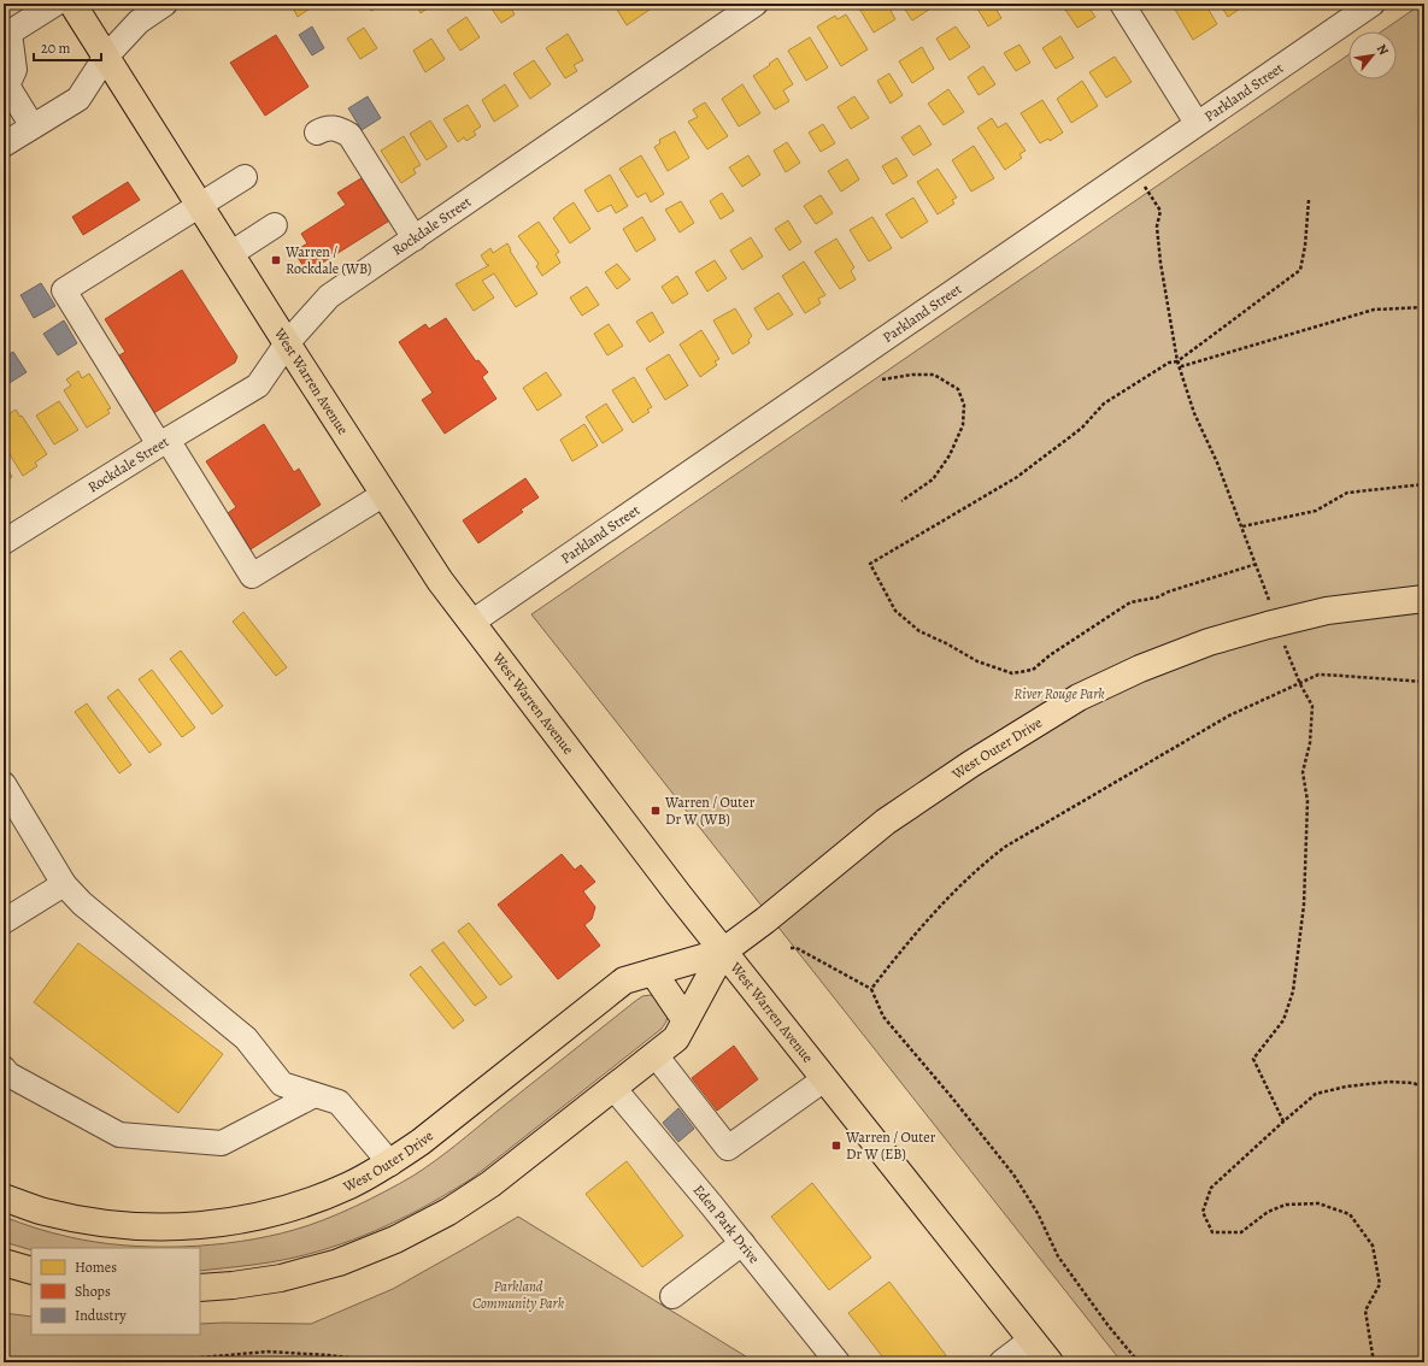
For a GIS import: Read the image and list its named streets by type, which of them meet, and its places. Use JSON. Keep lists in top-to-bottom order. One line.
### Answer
{"streets":{"main road":["West Warren Avenue","West Outer Drive"],"street":["Parkland Street","Rockdale Street","Eden Park Drive"]},"crossings":[["Parkland Street","West Warren Avenue"],["Rockdale Street","West Warren Avenue"],["West Warren Avenue","West Outer Drive"],["West Outer Drive","Eden Park Drive"]],"parks":["River Rouge Park","Parkland Community Park"],"places":{"transit":["Warren / Rockdale (WB)","Warren / Outer Dr W (WB)","Warren / Outer Dr W (EB)"]},"legend":["Homes","Shops","Industry"],"scale_bar":"20 m","north":"top right"}
